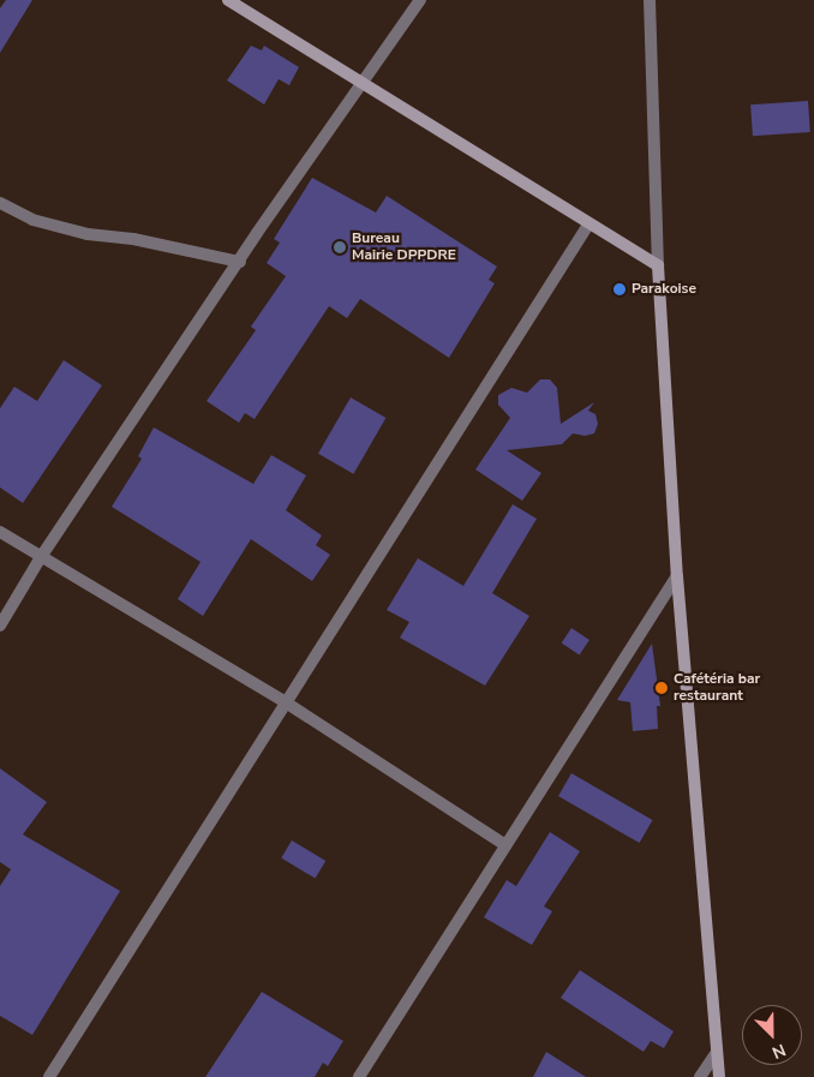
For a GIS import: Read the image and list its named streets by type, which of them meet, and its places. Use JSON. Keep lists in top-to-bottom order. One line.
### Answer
{"places":["Bureau Mairie DPPDRE","Parakoise","Cafétéria bar restaurant"],"north":"bottom right"}
